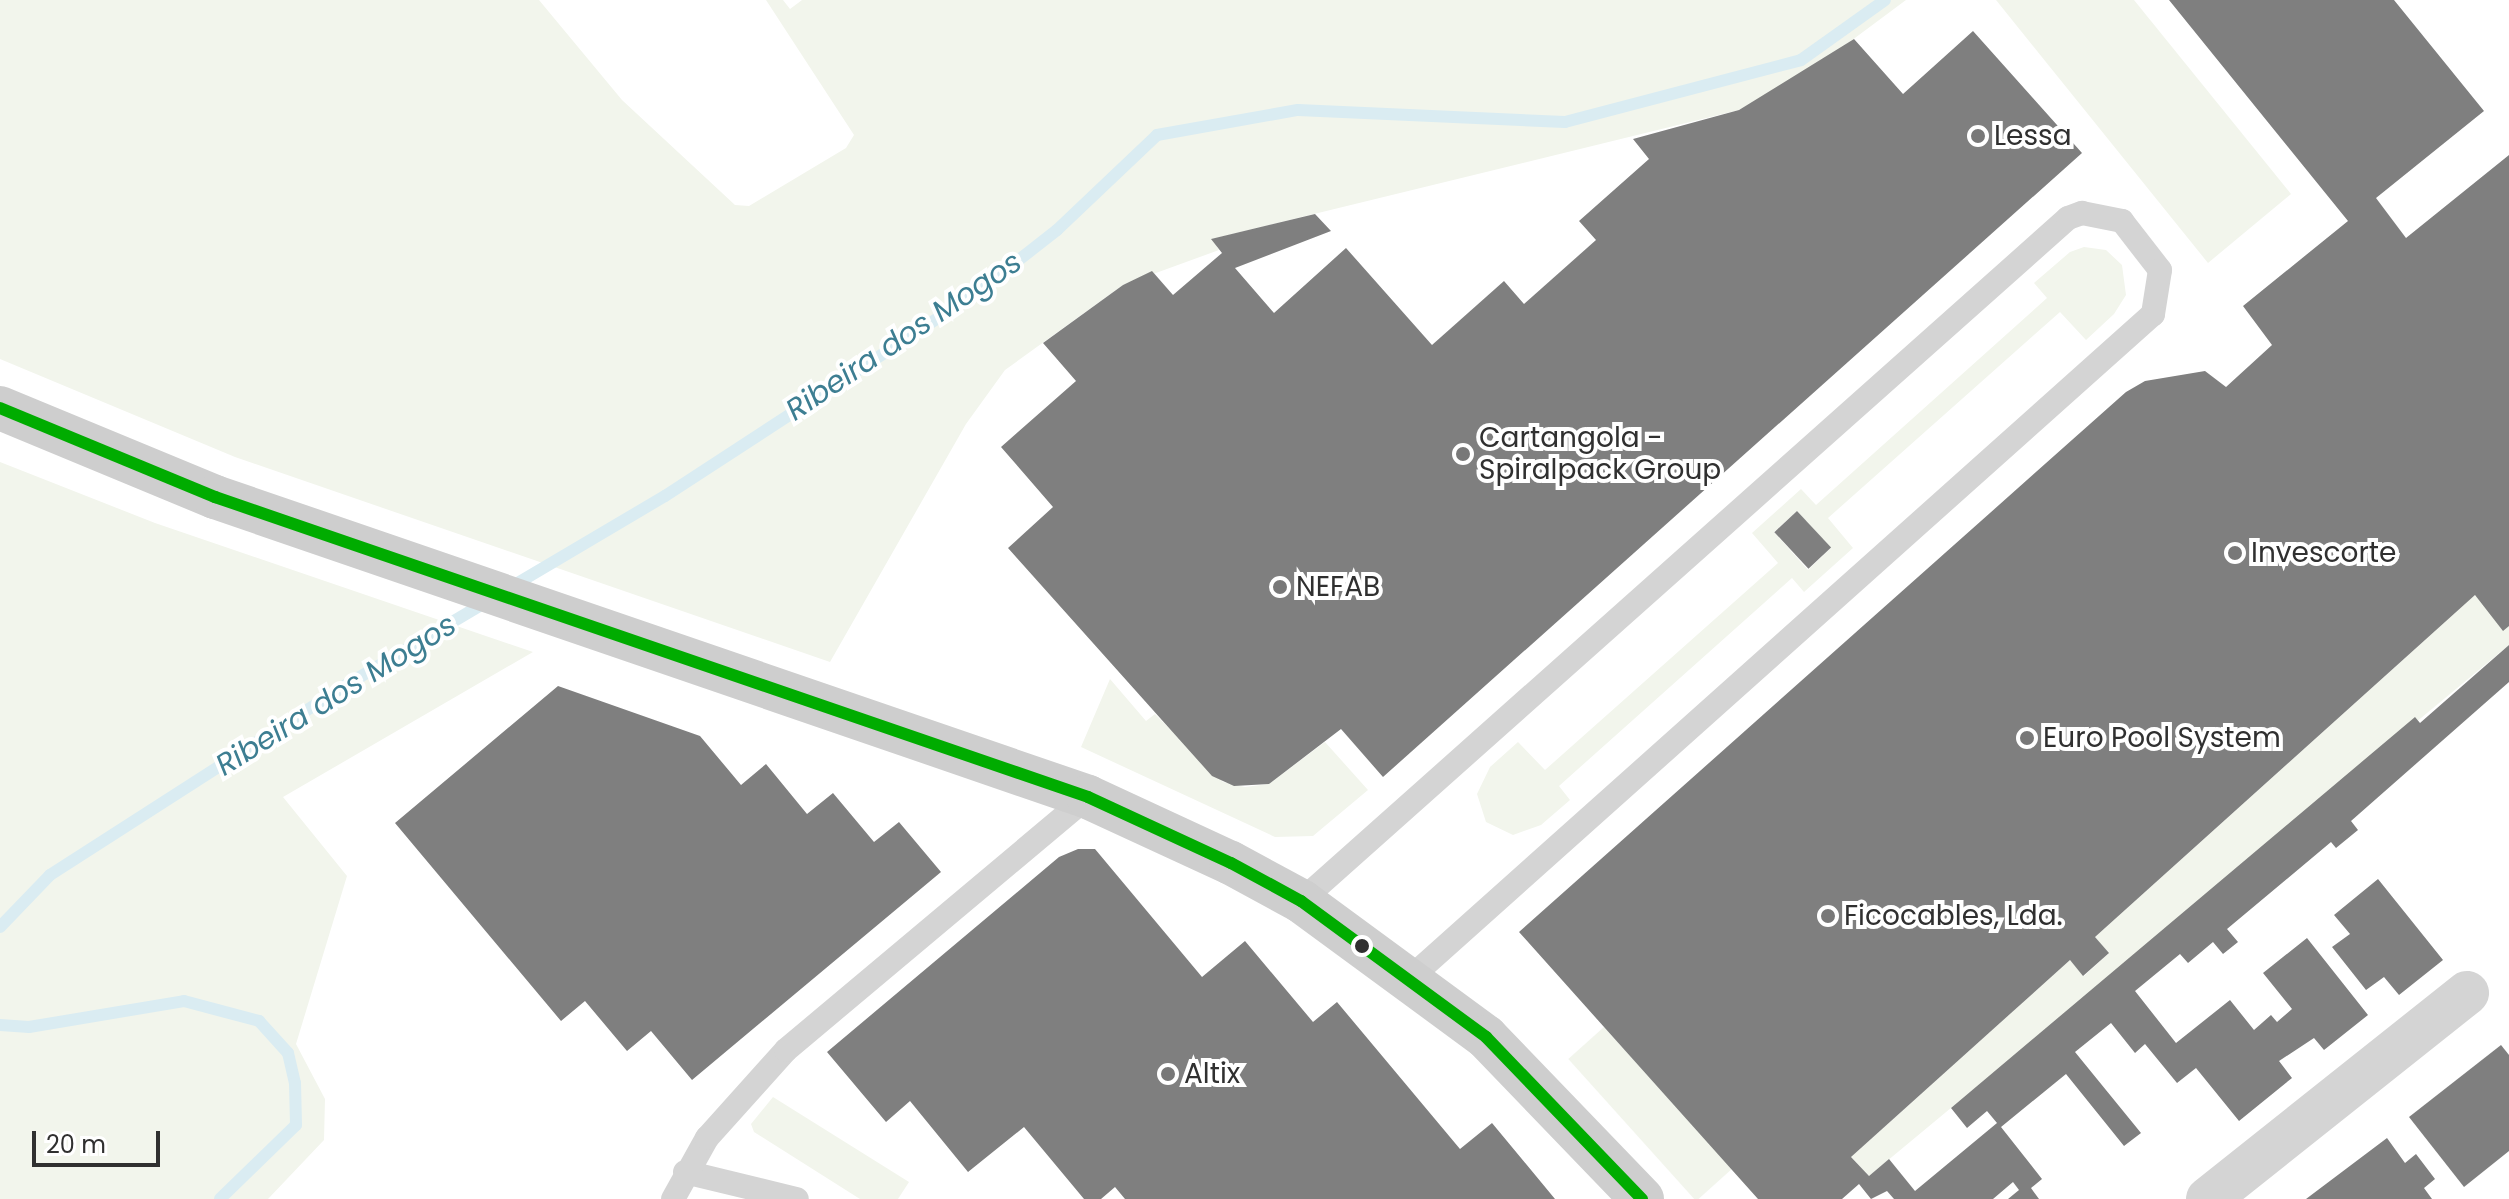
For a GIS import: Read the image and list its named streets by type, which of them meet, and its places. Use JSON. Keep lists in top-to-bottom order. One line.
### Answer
{"water":["Ribeira dos Mogos"],"places":["Lessa","Cartangola - Spiralpack Group","Invescorte","NEFAB","Euro Pool System","Ficocables, Lda.","Altix"],"scale_bar":"20 m"}
